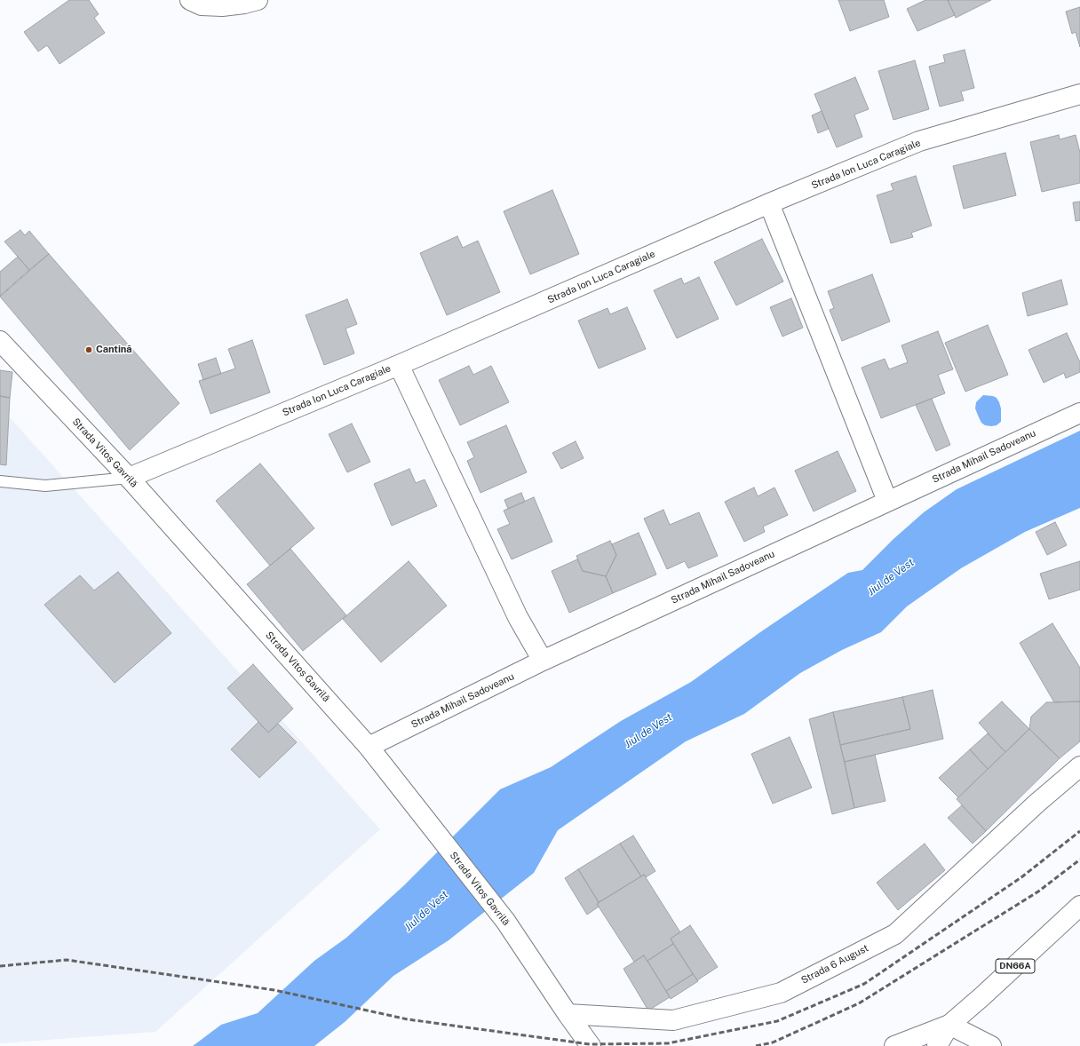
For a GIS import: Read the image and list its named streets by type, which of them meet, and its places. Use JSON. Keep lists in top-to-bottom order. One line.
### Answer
{"streets":{"street":["Strada Ion Luca Caragiale","Strada Vitoș Gavrilă","Strada Mihail Sadoveanu","Strada 6 August","DN66A"]},"crossings":[["Strada Ion Luca Caragiale","Strada Vitoș Gavrilă"],["Strada Vitoș Gavrilă","Strada Mihail Sadoveanu"],["Strada Vitoș Gavrilă","Strada 6 August"]],"water":["Jiul de Vest"],"places":["Cantină"]}
